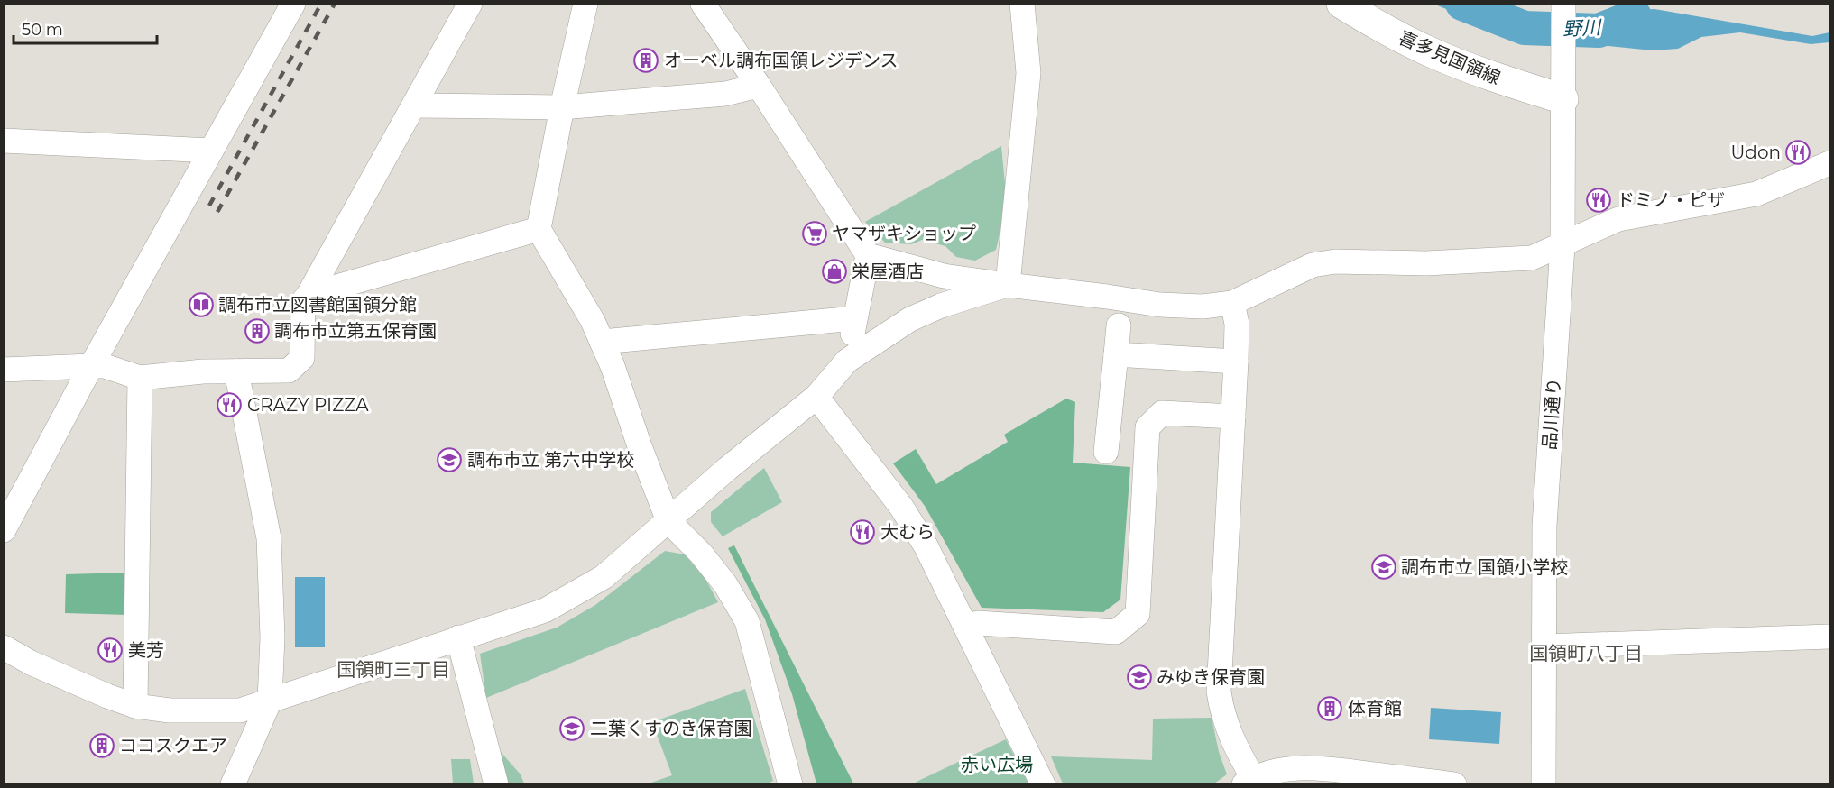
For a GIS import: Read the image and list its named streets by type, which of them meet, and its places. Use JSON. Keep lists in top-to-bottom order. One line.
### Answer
{"streets":{"main road":["喜多見国領線"],"street":["品川通り"]},"crossings":[["喜多見国領線","品川通り"]],"districts":["国領町八丁目","国領町三丁目"],"water":["野川"],"parks":["赤い広場"],"places":{"building":["オーベル調布国領レジデンス","調布市立第五保育園","体育館","ココスクエア"],"restaurant":["Udon","ドミノ・ピザ","CRAZY PIZZA","大むら","美芳"],"supermarket":["ヤマザキショップ"],"shop":["栄屋酒店"],"library":["調布市立図書館国領分館"],"school or university":["調布市立 第六中学校","調布市立 国領小学校","みゆき保育園","二葉くすのき保育園"]},"scale_bar":"50 m"}
